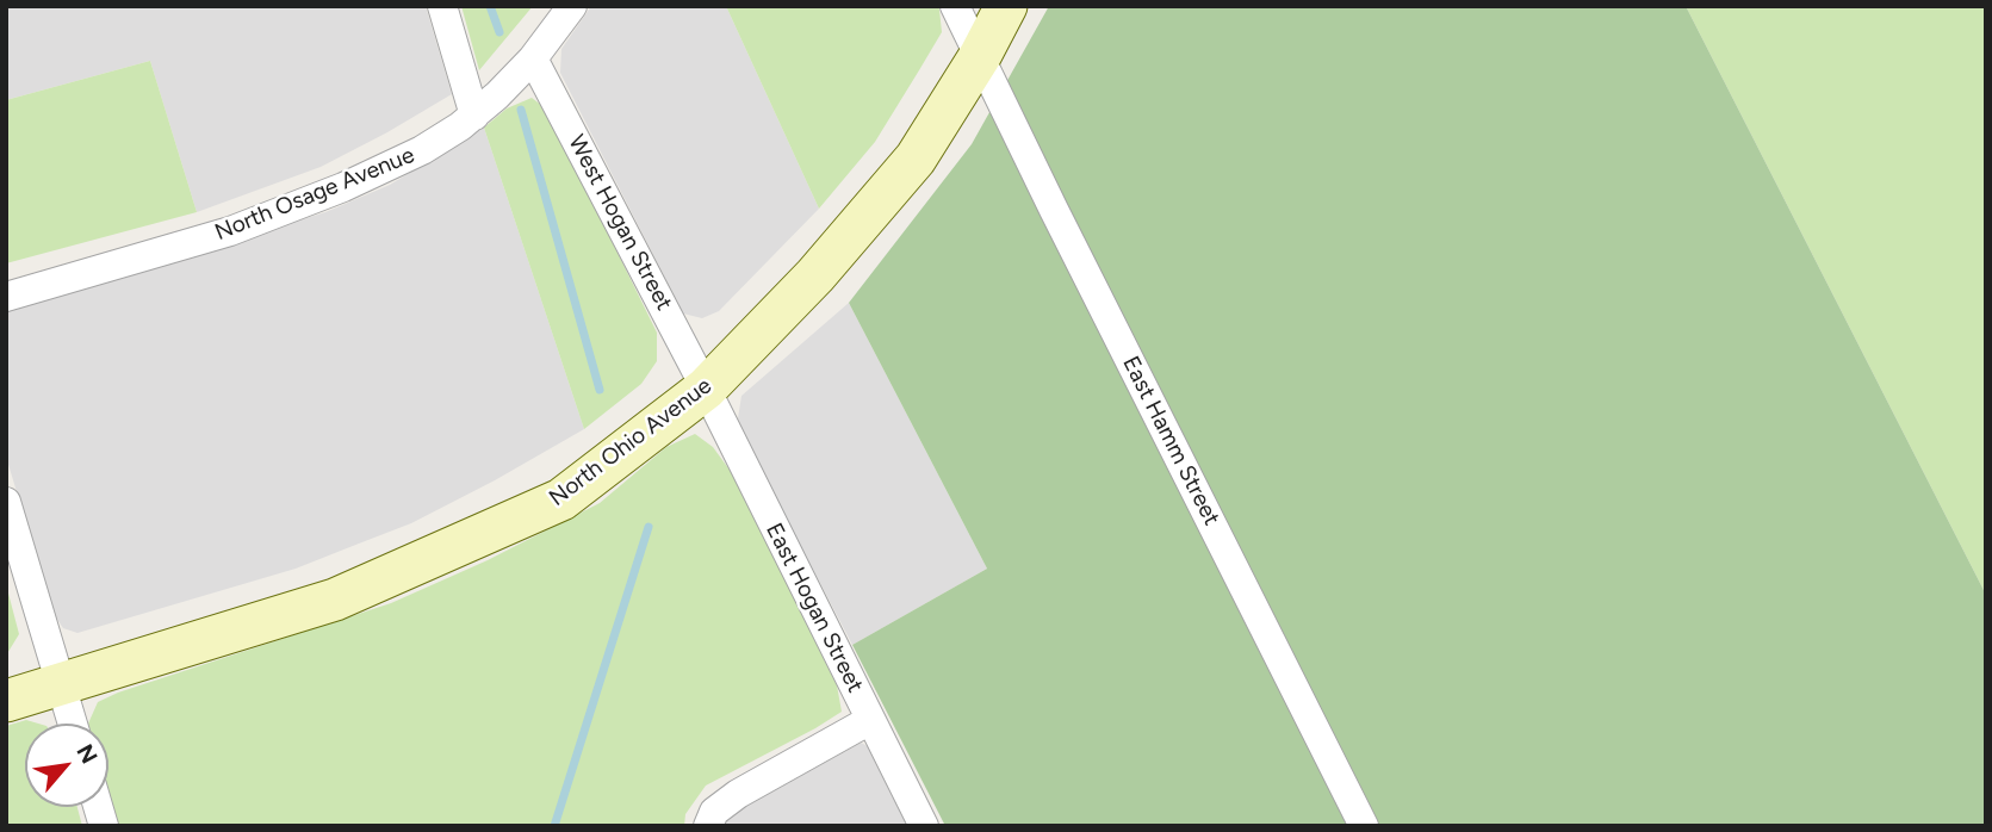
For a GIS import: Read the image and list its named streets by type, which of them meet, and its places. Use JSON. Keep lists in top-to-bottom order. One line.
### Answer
{"streets":{"main road":["North Ohio Avenue"],"street":["North Osage Avenue","West Hogan Street","East Hamm Street","East Hogan Street"]},"crossings":[["North Osage Avenue","West Hogan Street"],["West Hogan Street","North Ohio Avenue"],["West Hogan Street","East Hogan Street"],["East Hamm Street","North Ohio Avenue"],["North Ohio Avenue","East Hogan Street"]],"north":"top right"}
